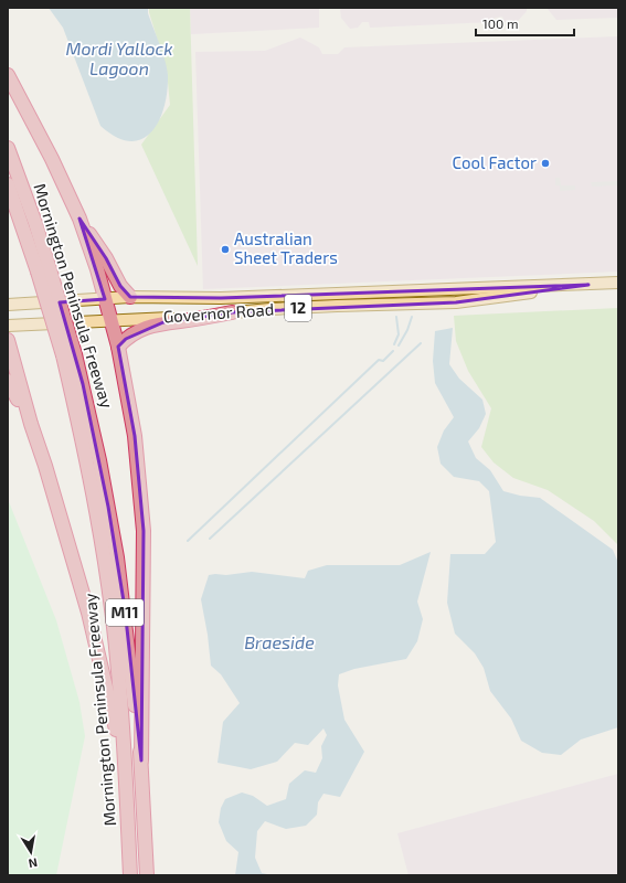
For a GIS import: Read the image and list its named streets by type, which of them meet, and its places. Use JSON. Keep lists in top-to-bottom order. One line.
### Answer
{"streets":{"highway":["Mornington Peninsula Freeway","M11"],"main road":["12","Governor Road"]},"water":["Mordi Yallock Lagoon","Braeside"],"places":["Cool Factor","Australian Sheet Traders"],"scale_bar":"100 m","north":"bottom"}
